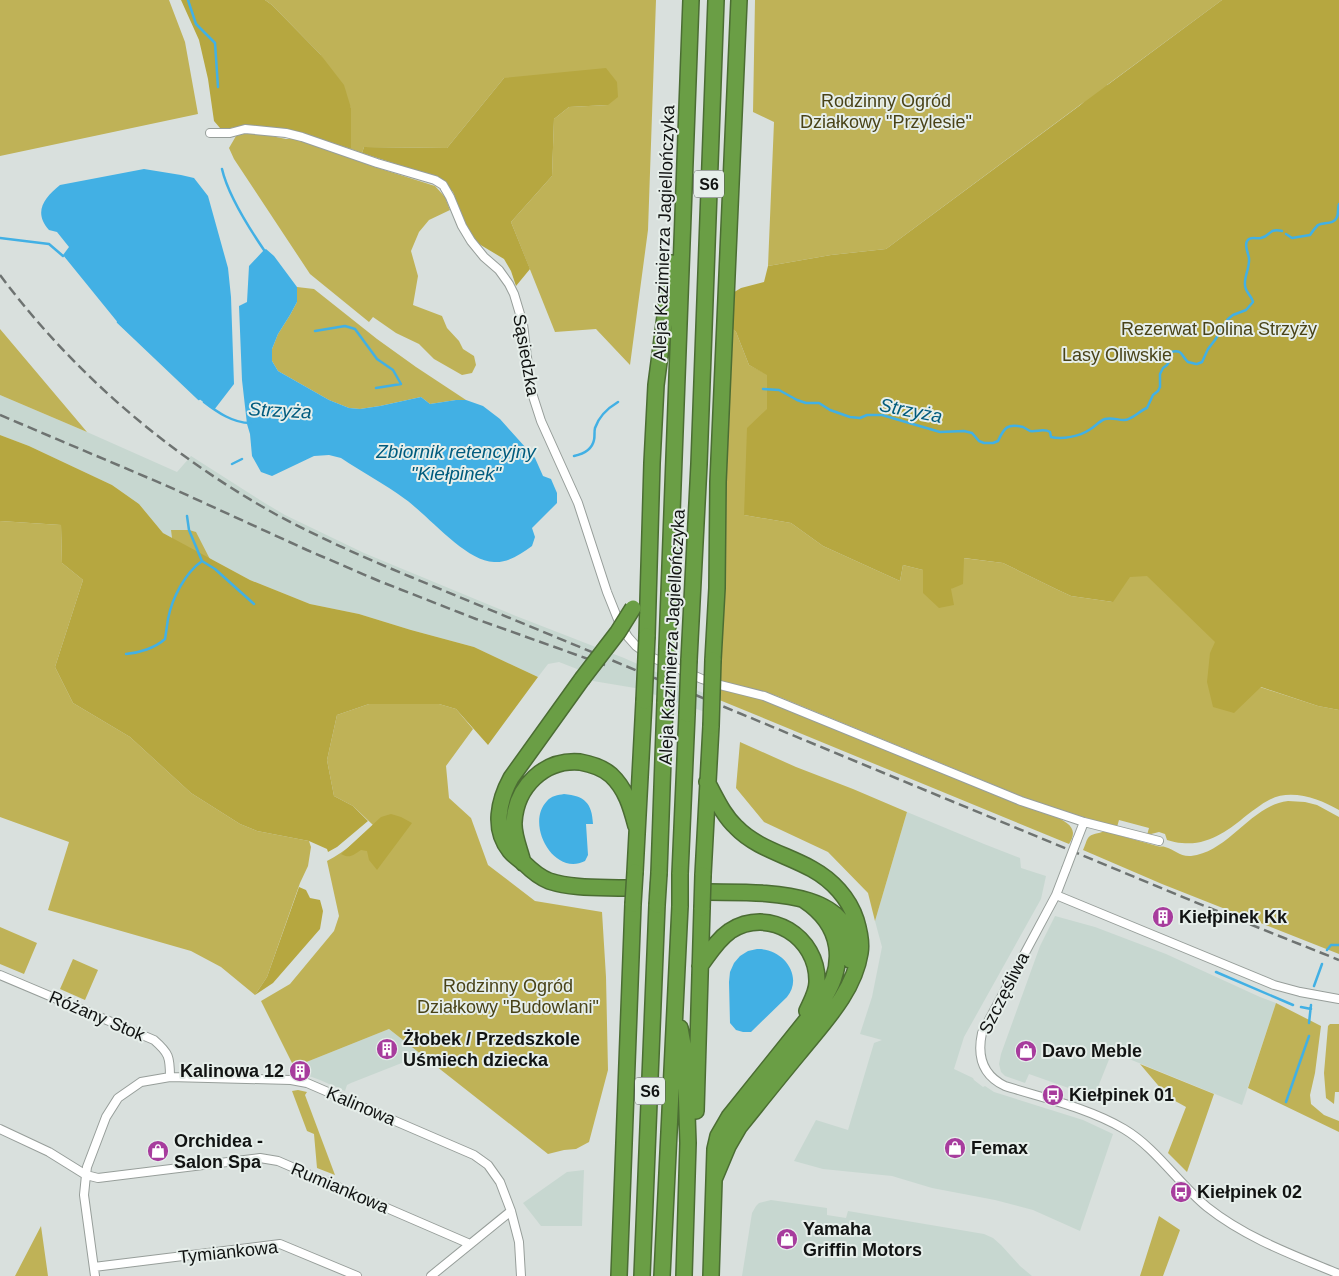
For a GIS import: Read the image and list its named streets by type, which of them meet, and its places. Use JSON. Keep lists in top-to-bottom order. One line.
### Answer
{"streets":{"highway":["S6","Aleja Kazimierza Jagiellończyka"],"street":["Sąsiedzka","Szczęśliwa","Różany Stok","Kalinowa","Rumiankowa","Tymiankowa"]},"crossings":[["Sąsiedzka","Szczęśliwa"],["Różany Stok","Kalinowa"],["Kalinowa","Rumiankowa"],["Kalinowa","Tymiankowa"]],"water":["Strzyża","Zbiornik retencyjny \"Kiełpinek\""],"parks":["Rodzinny Ogród Działkowy \"Przylesie\"","Rezerwat Dolina Strzyży","Lasy Oliwskie","Rodzinny Ogród Działkowy \"Budowlani\""],"places":{"building":["Kiełpinek Kk","Żłobek / Przedszkole Uśmiech dziecka","Kalinowa 12"],"shop":["Davo Meble","Femax","Orchidea - Salon Spa","Yamaha Griffin Motors"],"bus stop":["Kiełpinek 01","Kiełpinek 02"]}}
